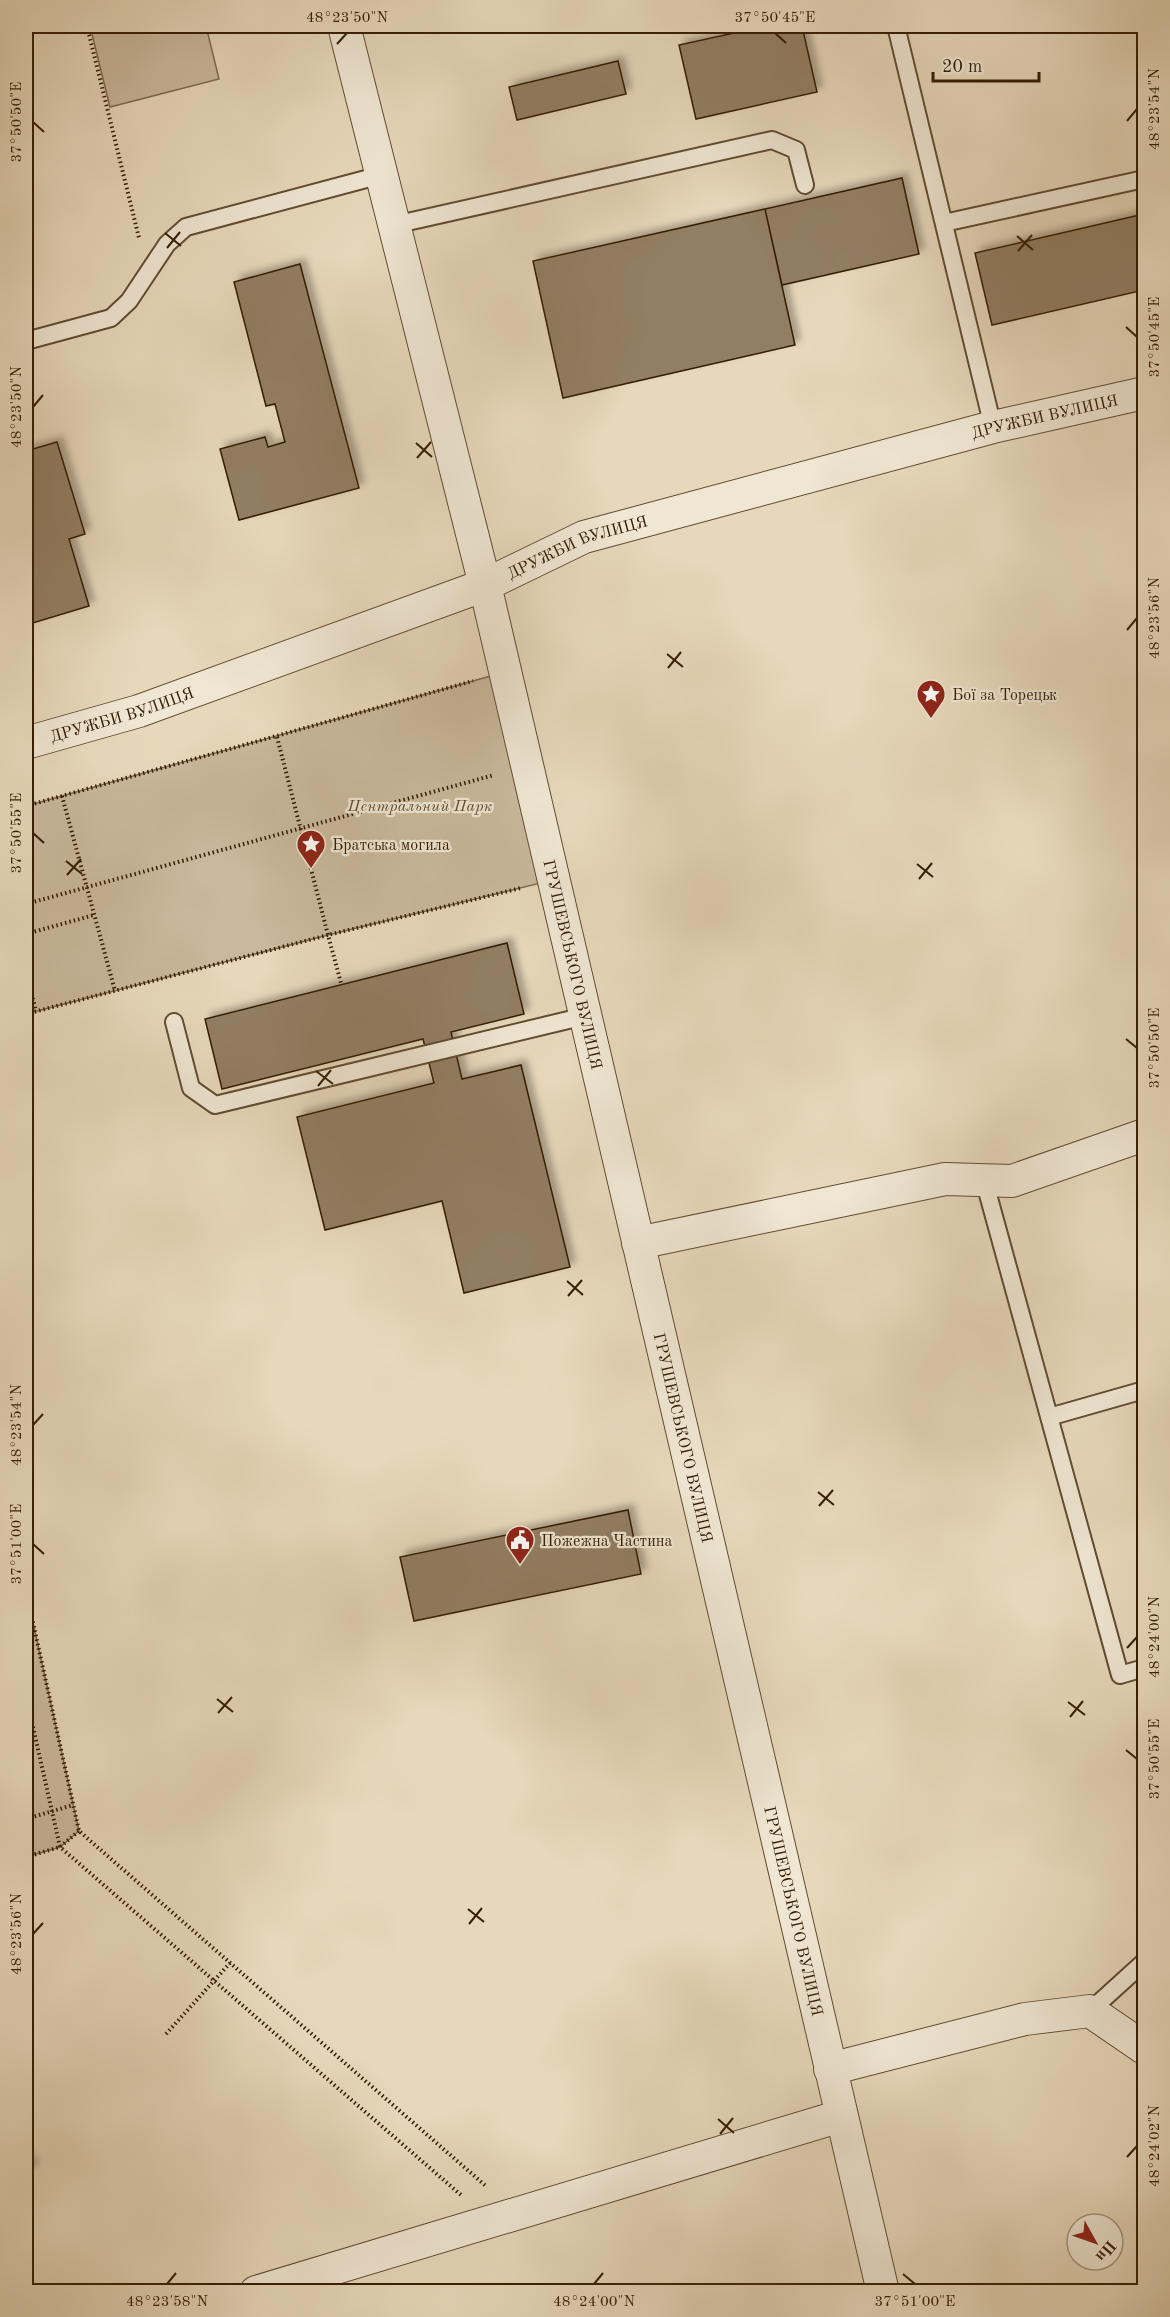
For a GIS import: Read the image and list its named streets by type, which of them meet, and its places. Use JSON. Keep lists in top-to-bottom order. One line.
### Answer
{"streets":{"street":["ДРУЖБИ ВУЛИЦЯ","ГРУШЕВСЬКОГО ВУЛИЦЯ"]},"crossings":[["ДРУЖБИ ВУЛИЦЯ","ГРУШЕВСЬКОГО ВУЛИЦЯ"]],"parks":["Центральний Парк"],"places":{"place":["Бої за Торецьк","Братська мoгила"],"public building":["Пожежна Частина"]},"scale_bar":"20 m","north":"bottom right","coordinates":["48°23'50\"N","37°50'45\"E","48°23'54\"N","37°50'50\"E","48°23'56\"N","37°50'55\"E","37°51'00\"E","48°24'00\"N","48°24'02\"N","48°23'58\"N"]}
